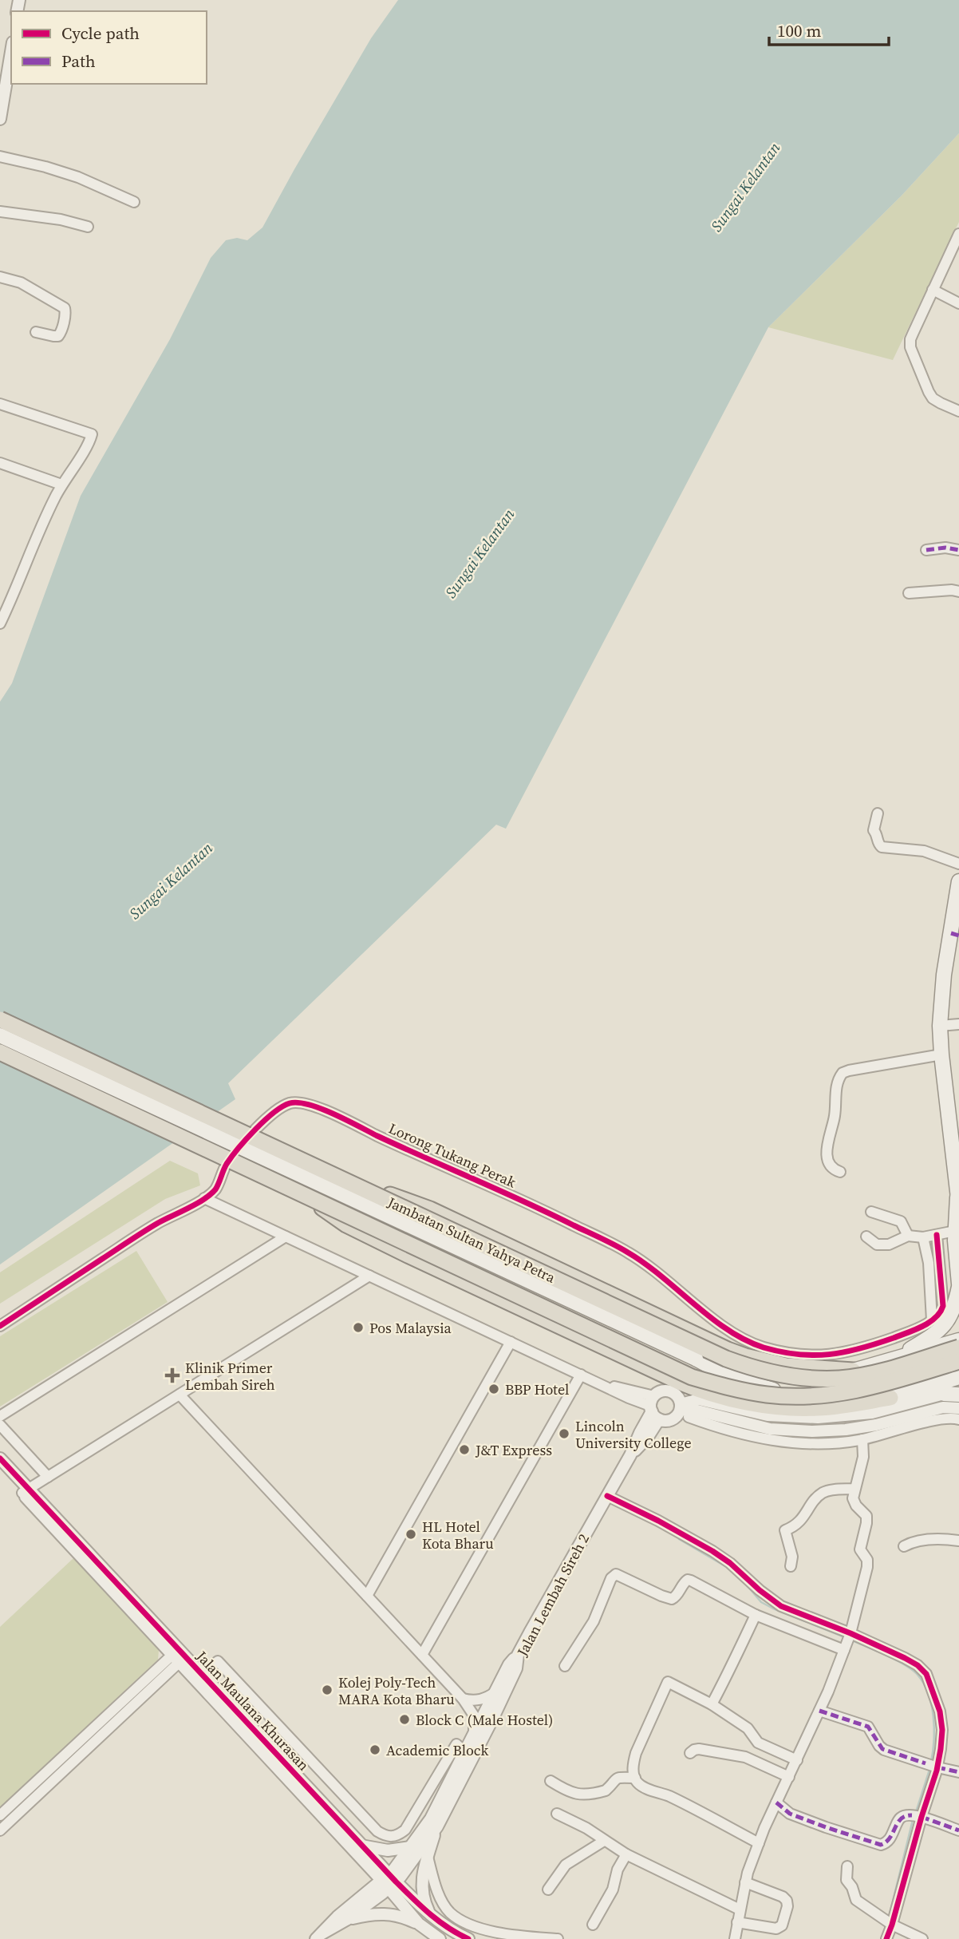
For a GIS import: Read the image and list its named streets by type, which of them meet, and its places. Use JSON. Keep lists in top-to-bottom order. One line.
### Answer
{"streets":{"highway":["Jambatan Sultan Yahya Petra"],"street":["Lorong Tukang Perak","Jalan Lembah Sireh 2","Jalan Maulana Khurasan"]},"water":["Sungai Kelantan"],"places":{"other":["Pos Malaysia","BBP Hotel","Lincoln University College","J&T Express","HL Hotel Kota Bharu","Kolej Poly-Tech MARA Kota Bharu","Block C (Male Hostel)","Academic Block"],"health":["Klinik Primer Lembah Sireh"]},"legend":["Cycle path","Path"],"scale_bar":"100 m"}
